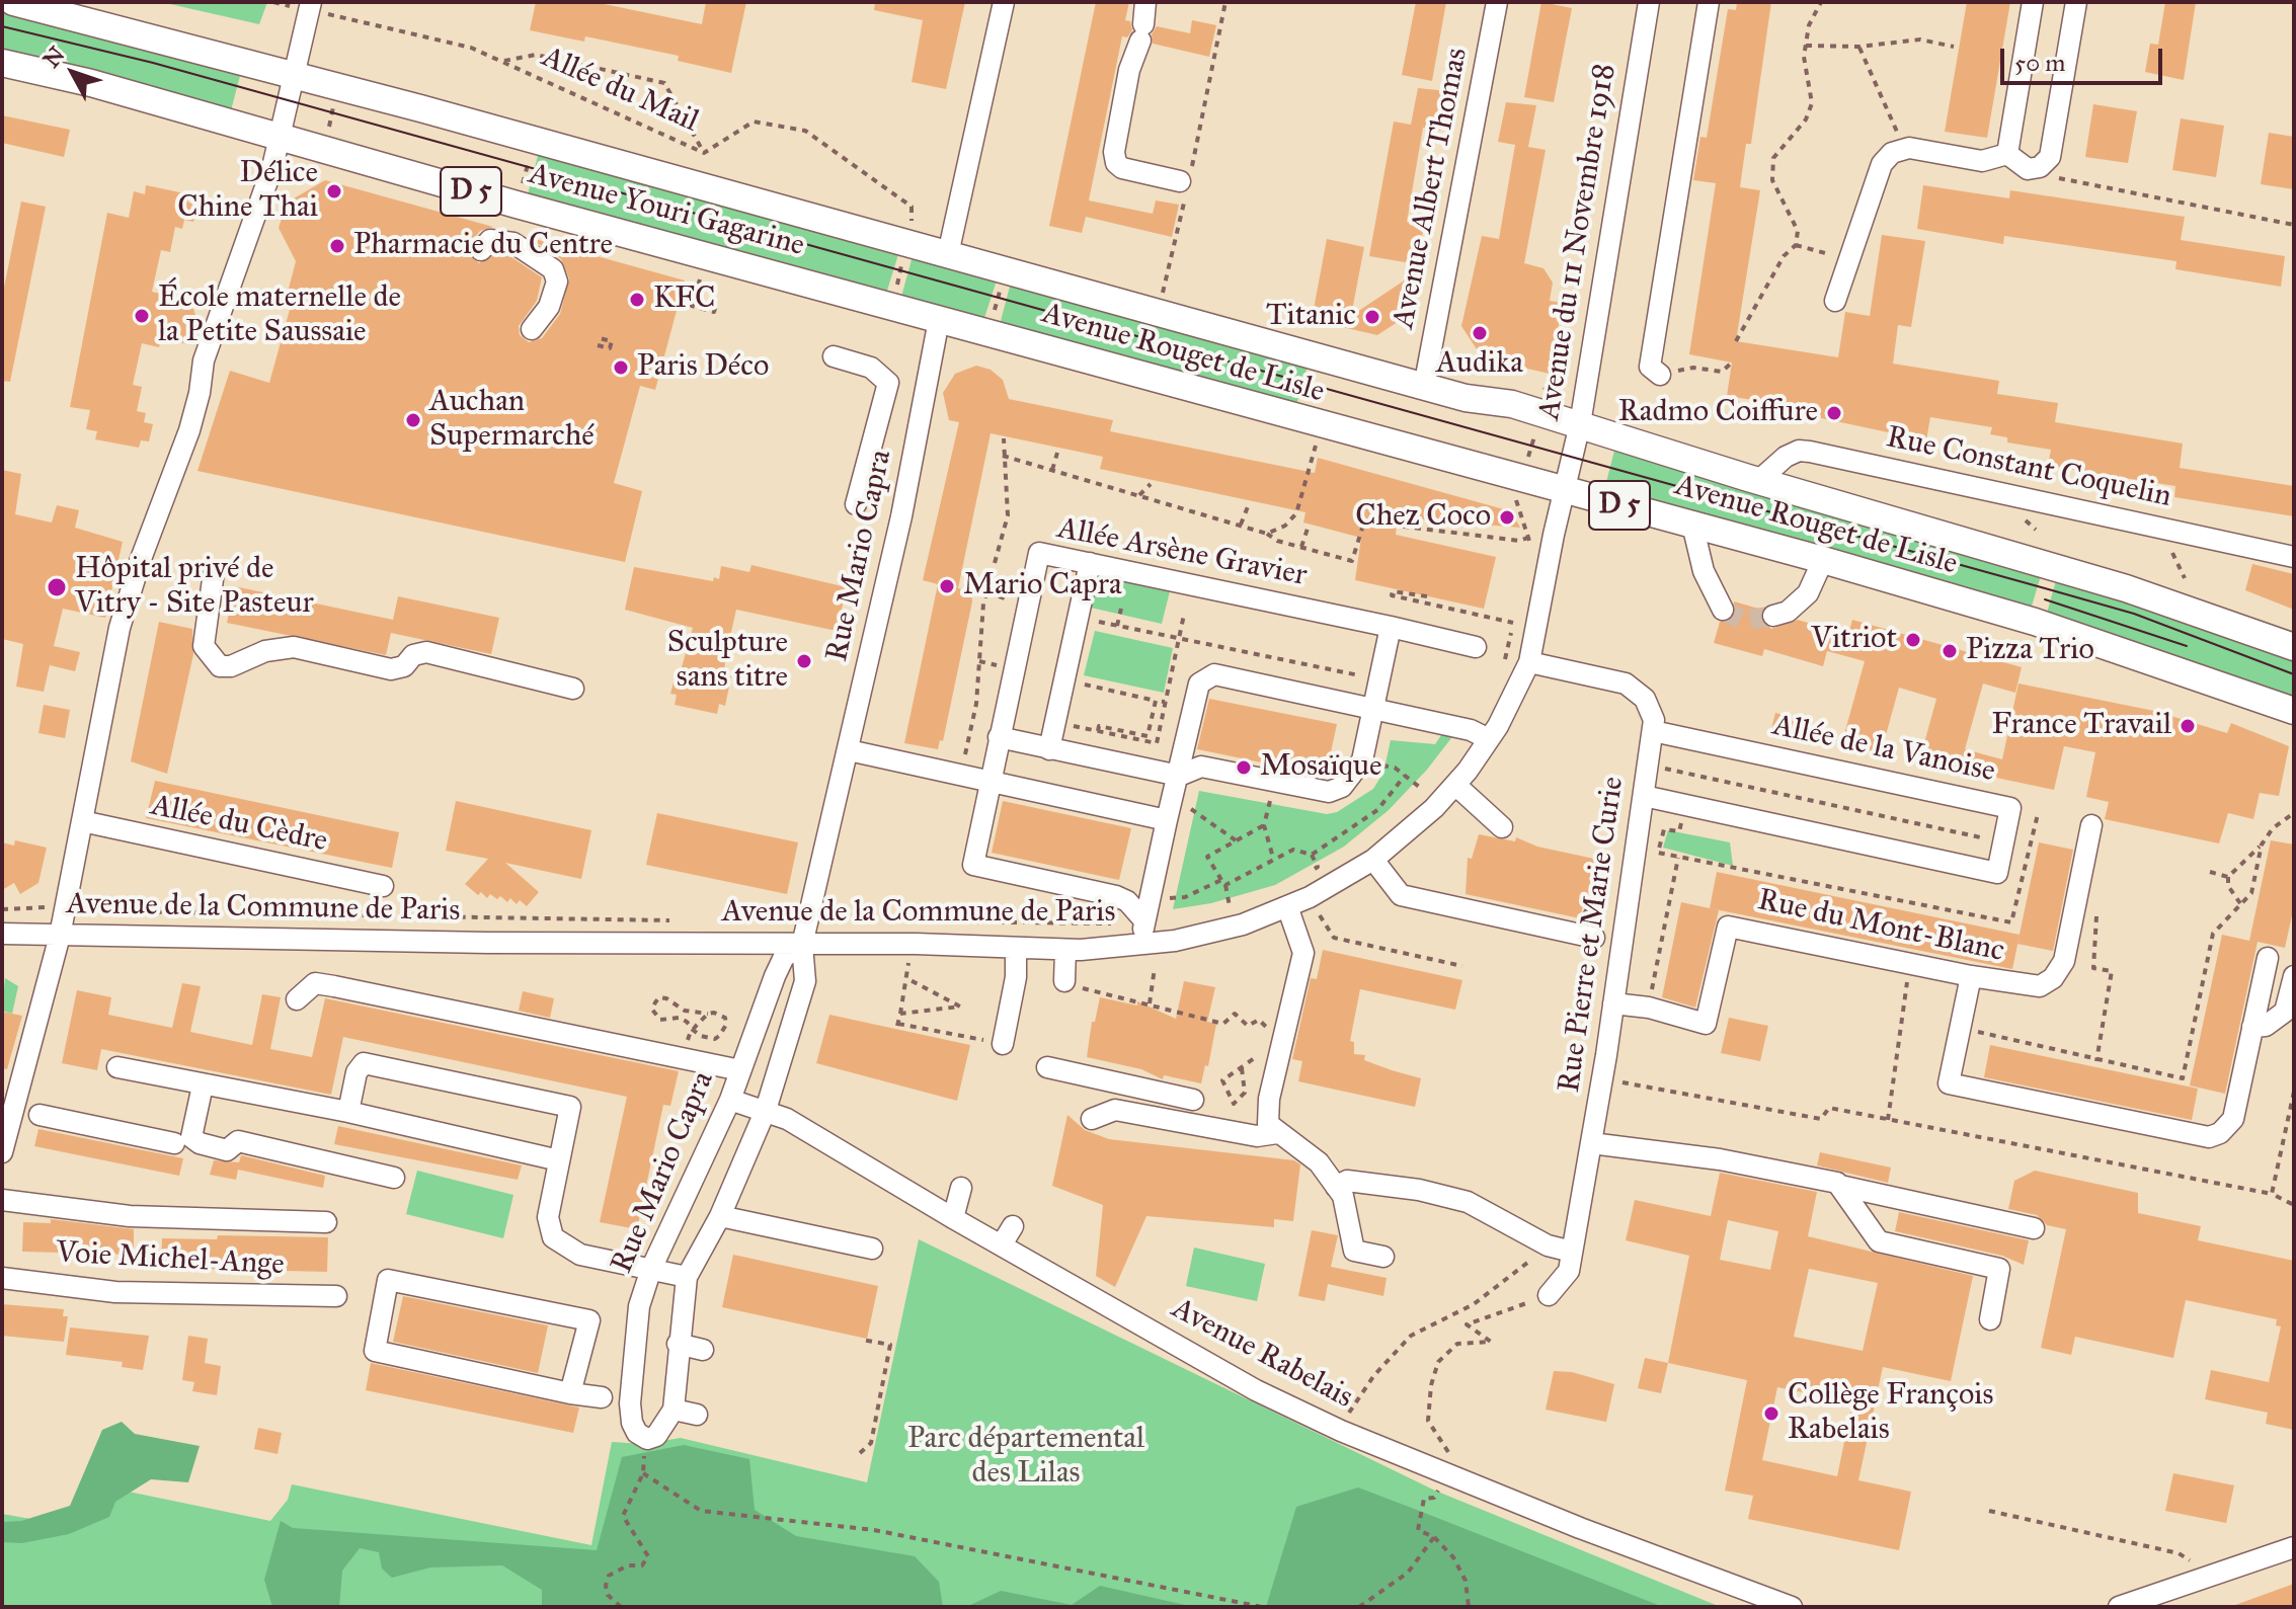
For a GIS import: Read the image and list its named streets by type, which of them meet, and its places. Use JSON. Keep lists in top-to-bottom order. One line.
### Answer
{"streets":{"main road":["D 5","Avenue Youri Gagarine","Avenue Rouget de Lisle"],"street":["Avenue Albert Thomas","Avenue du 11 Novembre 1918","Rue Constant Coquelin","Allée Arsène Gravier","Rue Mario Capra","Allée de la Vanoise","Allée du Cèdre","Avenue de la Commune de Paris","Rue du Mont-Blanc","Rue Pierre et Marie Curie","Voie Michel-Ange","Avenue Rabelais"],"path":["Allée du Mail"]},"crossings":[["Allée du Mail","Avenue Youri Gagarine"],["Avenue Albert Thomas","Avenue Rouget de Lisle"],["Avenue Youri Gagarine","Avenue Rouget de Lisle"],["Avenue Youri Gagarine","Rue Mario Capra"],["Avenue du 11 Novembre 1918","Avenue Rouget de Lisle"],["Avenue du 11 Novembre 1918","Avenue de la Commune de Paris"],["Avenue Rouget de Lisle","Rue Constant Coquelin"],["Avenue Rouget de Lisle","Rue Mario Capra"],["Avenue Rouget de Lisle","Avenue de la Commune de Paris"],["Rue Mario Capra","Avenue de la Commune de Paris"],["Rue Mario Capra","Avenue Rabelais"],["Allée de la Vanoise","Rue Pierre et Marie Curie"],["Avenue de la Commune de Paris","Rue Pierre et Marie Curie"],["Rue du Mont-Blanc","Rue Pierre et Marie Curie"]],"parks":["Parc départemental des Lilas"],"places":["Délice Chine Thai","Pharmacie du Centre","KFC","École maternelle de la Petite Saussaie","Titanic","Audika","Paris Déco","Radmo Coiffure","Auchan Supermarché","Chez Coco","Mario Capra","Hôpital privé de Vitry - Site Pasteur","Vitriot","Pizza Trio","Sculpture sans titre","France Travail","Mosaïque","Collège François Rabelais"],"scale_bar":"50 m","north":"top left"}
